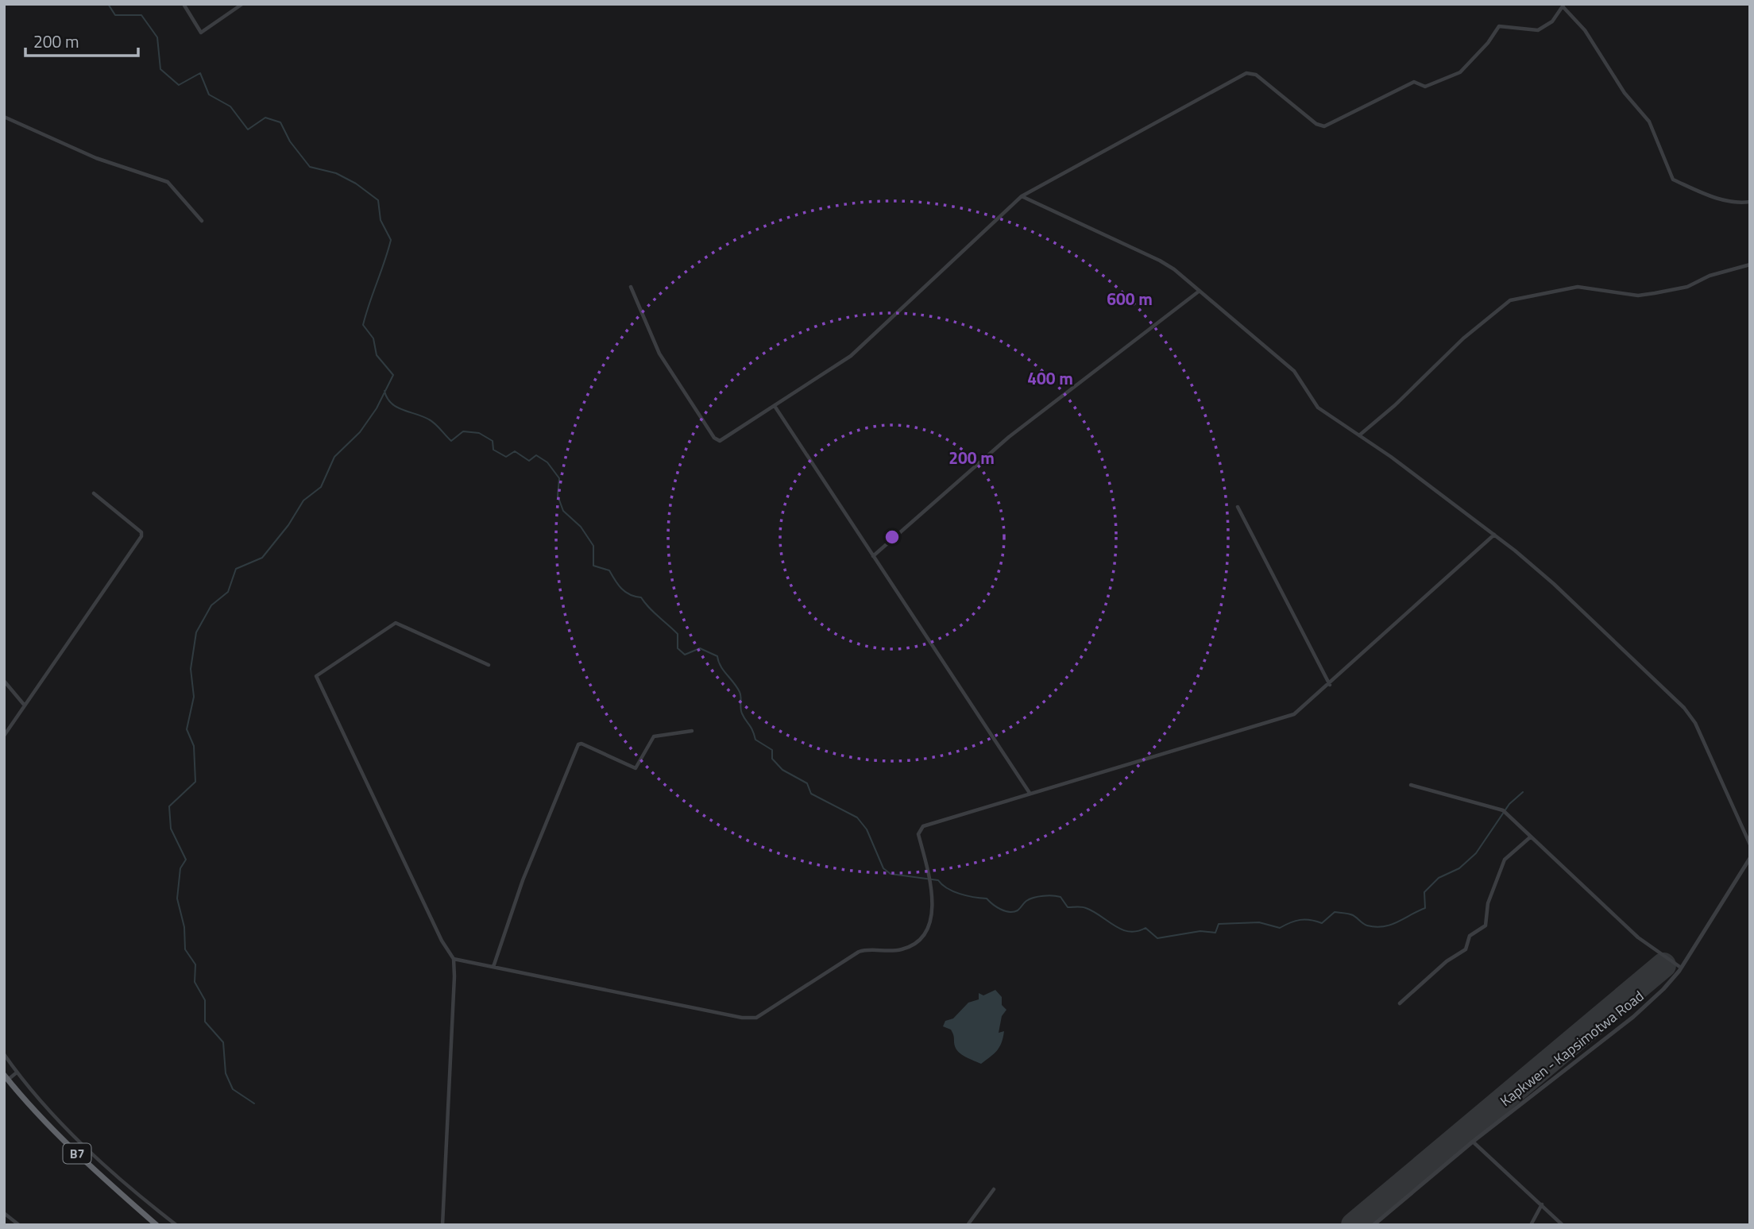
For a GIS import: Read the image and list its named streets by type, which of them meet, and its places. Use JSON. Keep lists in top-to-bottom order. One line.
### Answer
{"streets":{"highway":["B7"],"street":["Kapkwen - Kapsimotwa Road"]},"scale_bar":"200 m","rings":["600 m","400 m","200 m"]}
